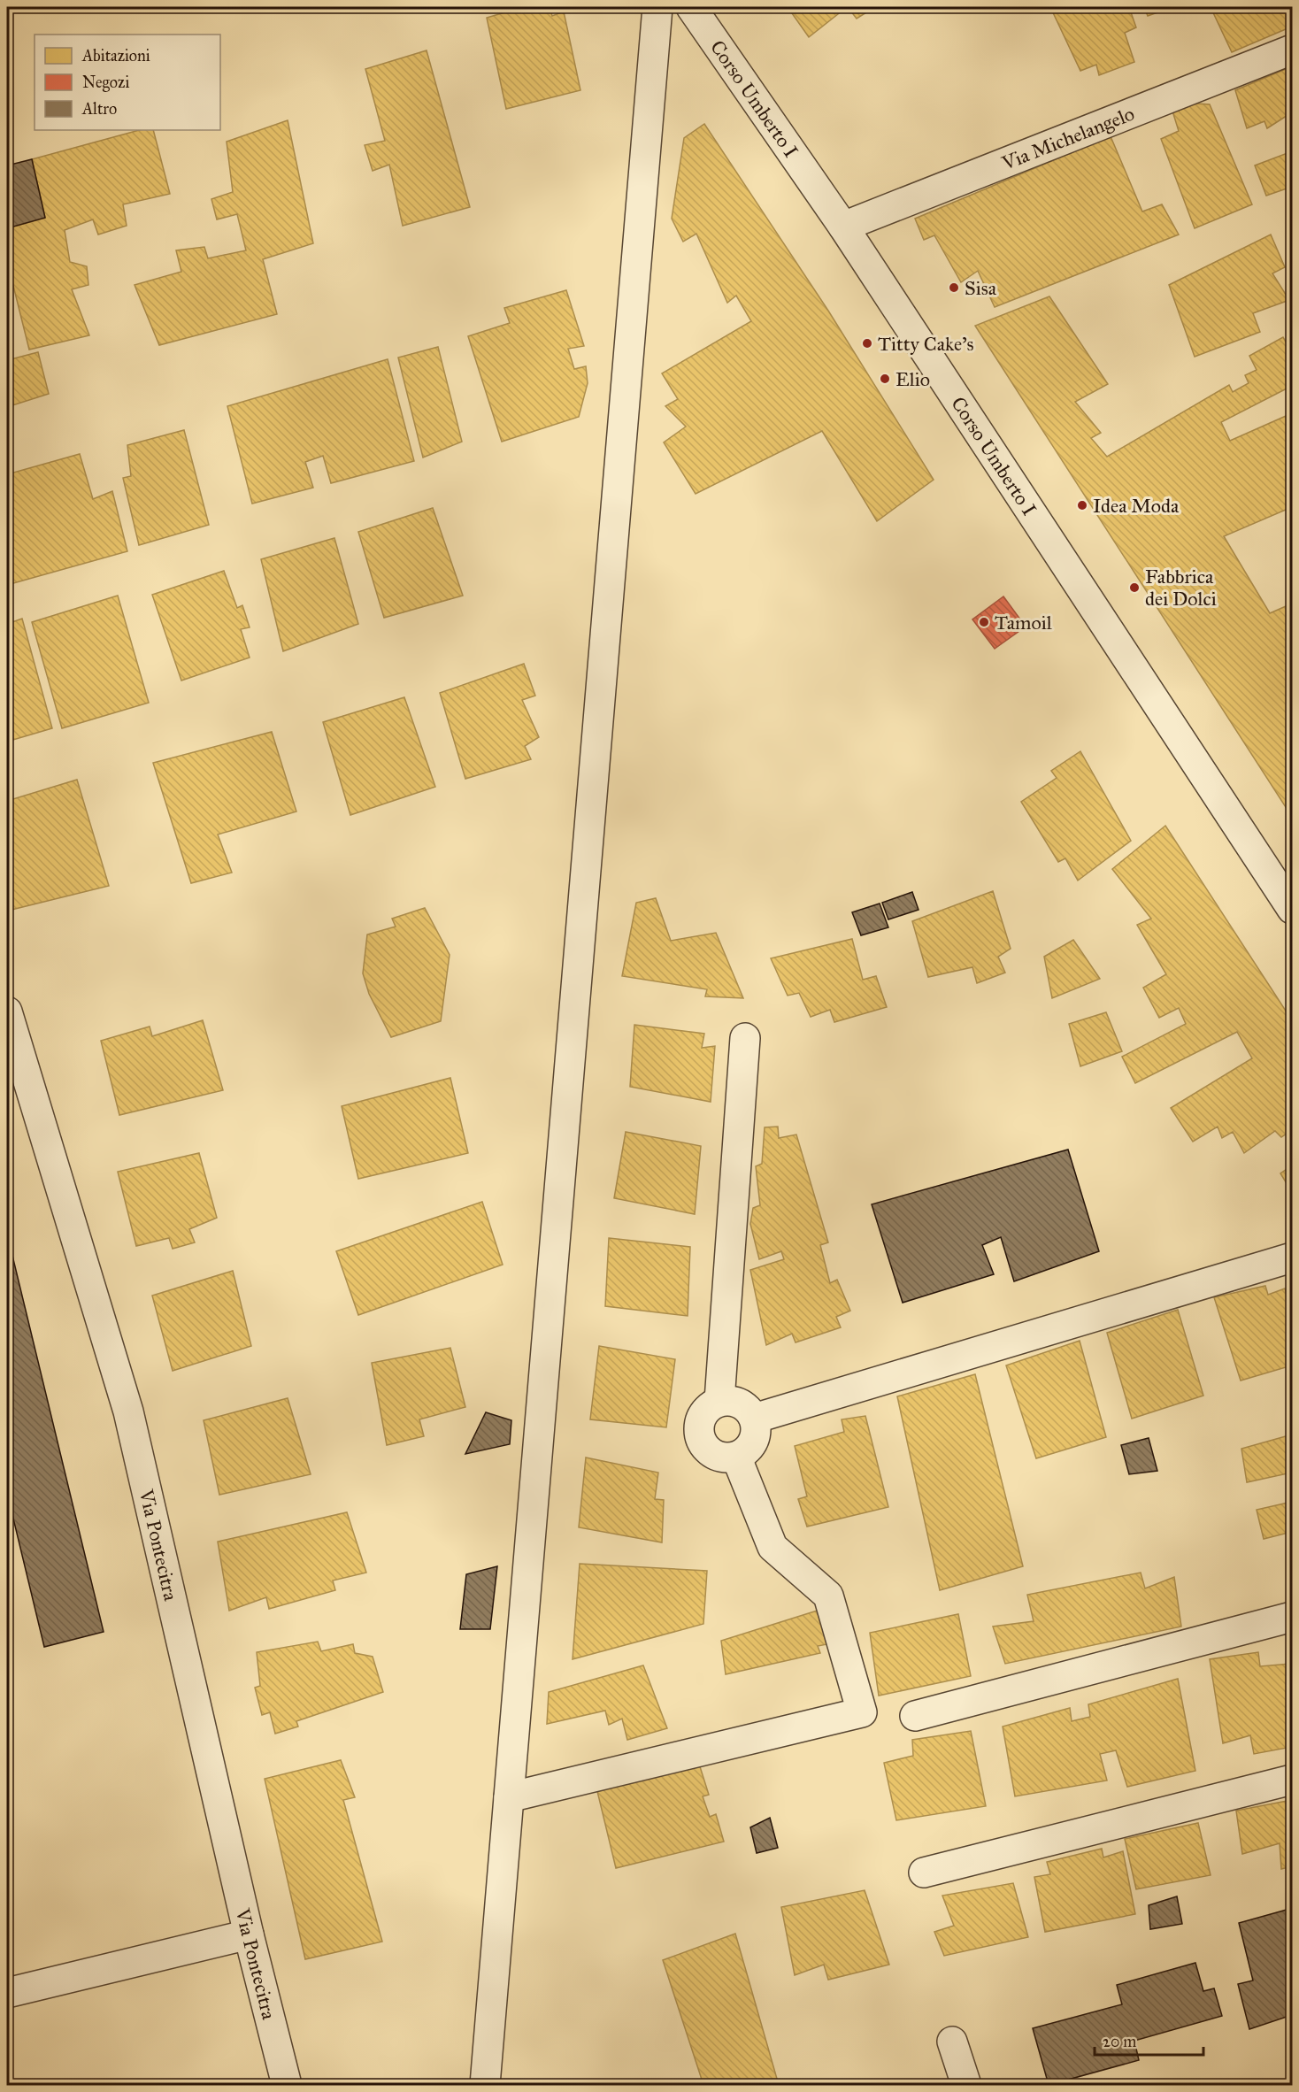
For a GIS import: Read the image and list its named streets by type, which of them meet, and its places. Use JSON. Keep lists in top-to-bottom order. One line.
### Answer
{"streets":{"street":["Corso Umberto I","Via Michelangelo","Via Pontecitra"]},"crossings":[["Corso Umberto I","Via Michelangelo"]],"places":["Sisa","Titty Cake's","Elio","Idea Moda","Fabbrica dei Dolci","Tamoil"],"legend":["Abitazioni","Negozi","Altro"],"scale_bar":"20 m"}
